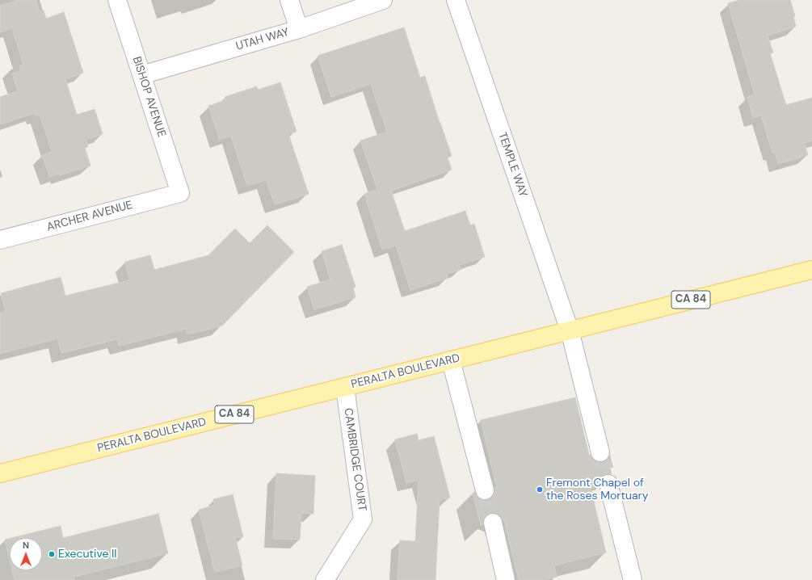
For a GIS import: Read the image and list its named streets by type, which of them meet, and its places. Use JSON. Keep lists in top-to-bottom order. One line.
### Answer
{"streets":{"main road":["CA 84","PERALTA BOULEVARD"],"street":["UTAH WAY","BISHOP AVENUE","TEMPLE WAY","ARCHER AVENUE","CAMBRIDGE COURT"]},"crossings":[["UTAH WAY","BISHOP AVENUE"],["BISHOP AVENUE","ARCHER AVENUE"],["TEMPLE WAY","PERALTA BOULEVARD"],["PERALTA BOULEVARD","CAMBRIDGE COURT"]],"places":["Fremont Chapel of the Roses Mortuary","Executive II"],"north":"top"}
